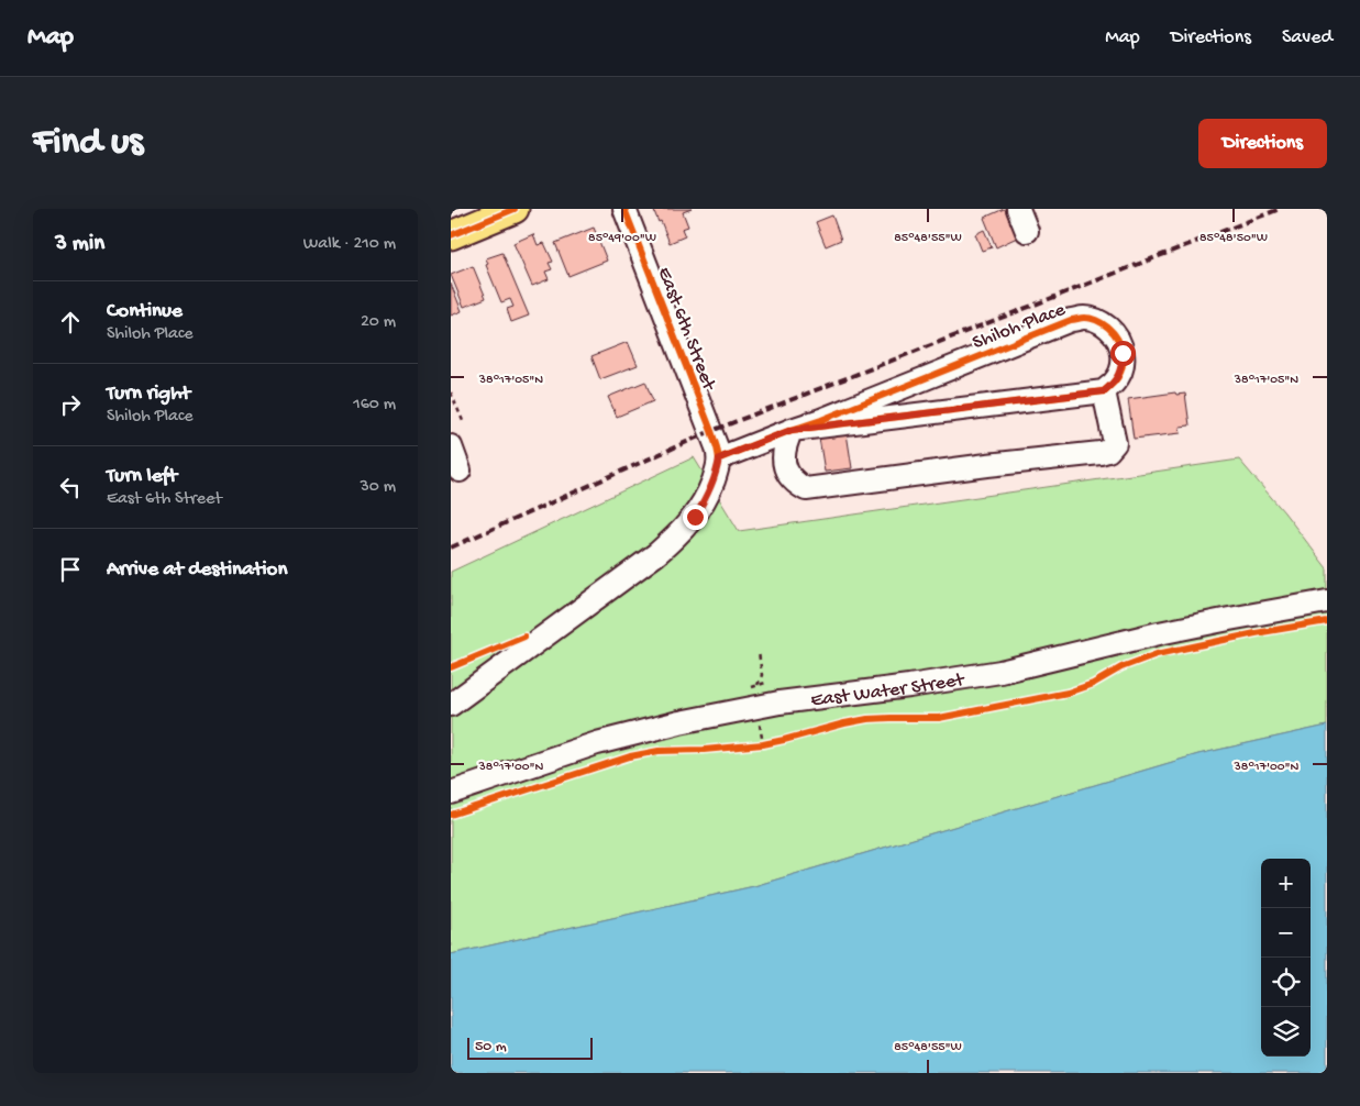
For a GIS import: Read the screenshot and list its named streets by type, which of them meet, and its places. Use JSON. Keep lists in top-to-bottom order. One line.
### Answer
{"streets":{"street":["Shiloh Place","East 6th Street","East Water Street"]},"crossings":[["Shiloh Place","East 6th Street"]],"scale_bar":"50 m","page":{"header":"Map","nav":["Map","Directions","Saved"],"buttons":"Directions","title":"Find us","heading":["3 min","Walk · 210 m"],"list":[["Continue","Shiloh Place","20 m"],["Turn right","Shiloh Place","160 m"],["Turn left","East 6th Street","30 m"],"Arrive at destination"],"map_buttons":["+","−"],"scale":"50 m"},"coordinates":["85°49'00\"W","85°48'55\"W","85°48'50\"W","38°17'05\"N","38°17'00\"N"]}
